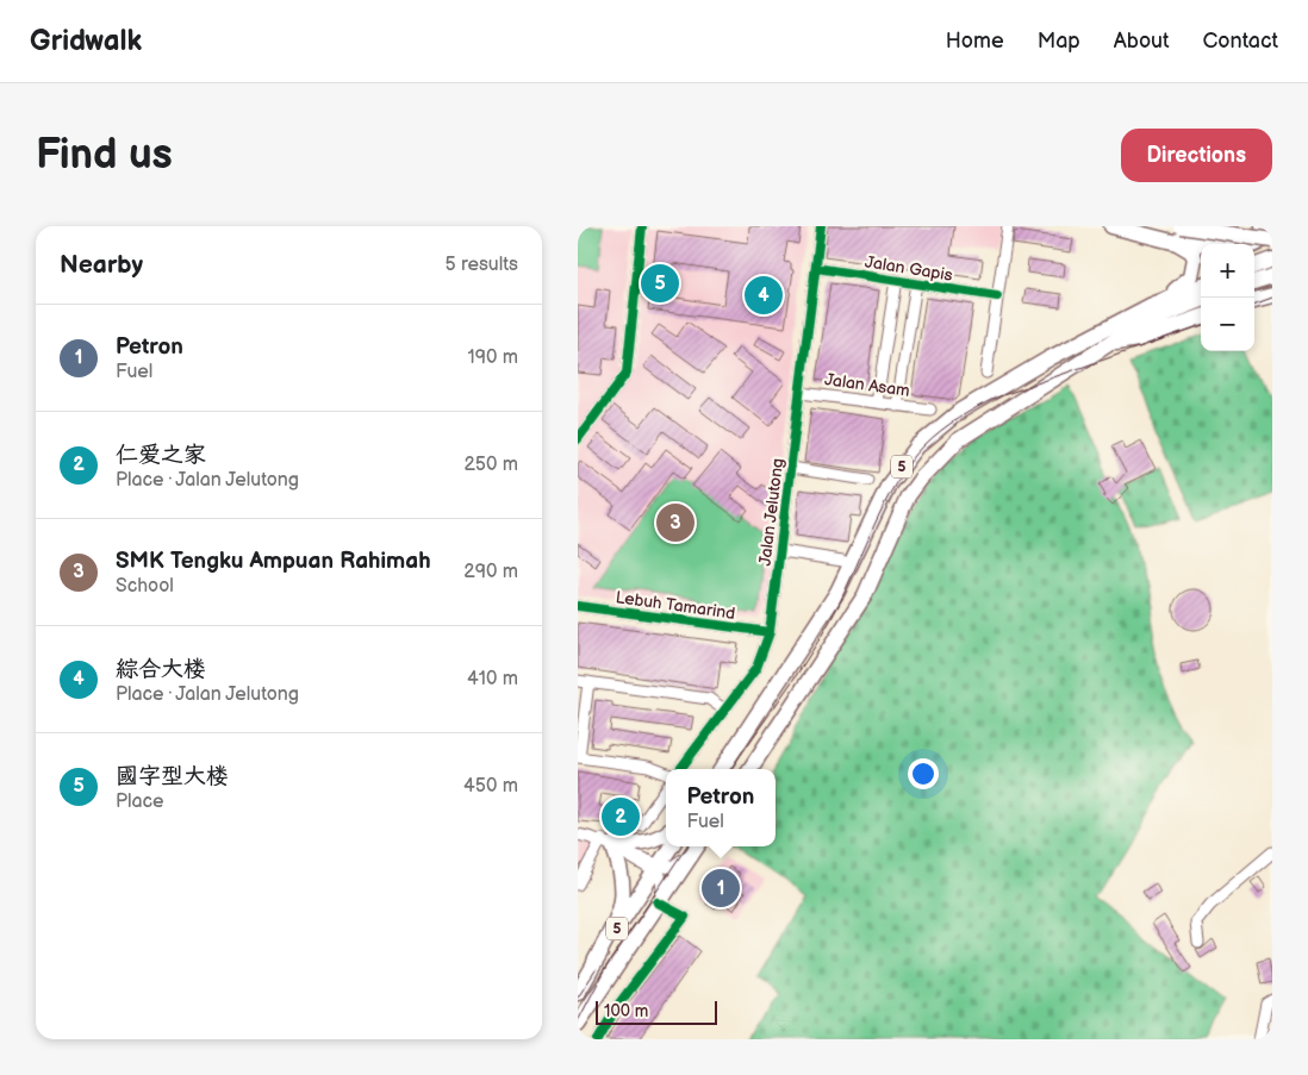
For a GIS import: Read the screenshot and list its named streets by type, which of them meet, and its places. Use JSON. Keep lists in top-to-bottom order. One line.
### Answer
{"streets":{"highway":["5"],"street":["Jalan Gapis","Jalan Asam","Jalan Jelutong","Lebuh Tamarind"]},"crossings":[["Jalan Gapis","Jalan Jelutong"],["Jalan Asam","Jalan Jelutong"],["Jalan Jelutong","Lebuh Tamarind"]],"scale_bar":"100 m","page":{"header":"Gridwalk","nav":["Home","Map","About","Contact"],"buttons":"Directions","title":"Find us","heading":["Nearby","5 results"],"map_buttons":["+","−"],"pins":["5","4","3","2","1"],"list":[{"mark":"1","name":"Petron","note":"Fuel","value":"190 m"},{"mark":"2","name":"仁爱之家","note":"Place · Jalan Jelutong","value":"250 m"},{"mark":"3","name":"SMK Tengku Ampuan Rahimah","note":"School","value":"290 m"},{"mark":"4","name":"綜合大楼","note":"Place · Jalan Jelutong","value":"410 m"},{"mark":"5","name":"國字型大楼","note":"Place","value":"450 m"}],"popup":["Petron","Fuel"],"scale":"100 m"}}
